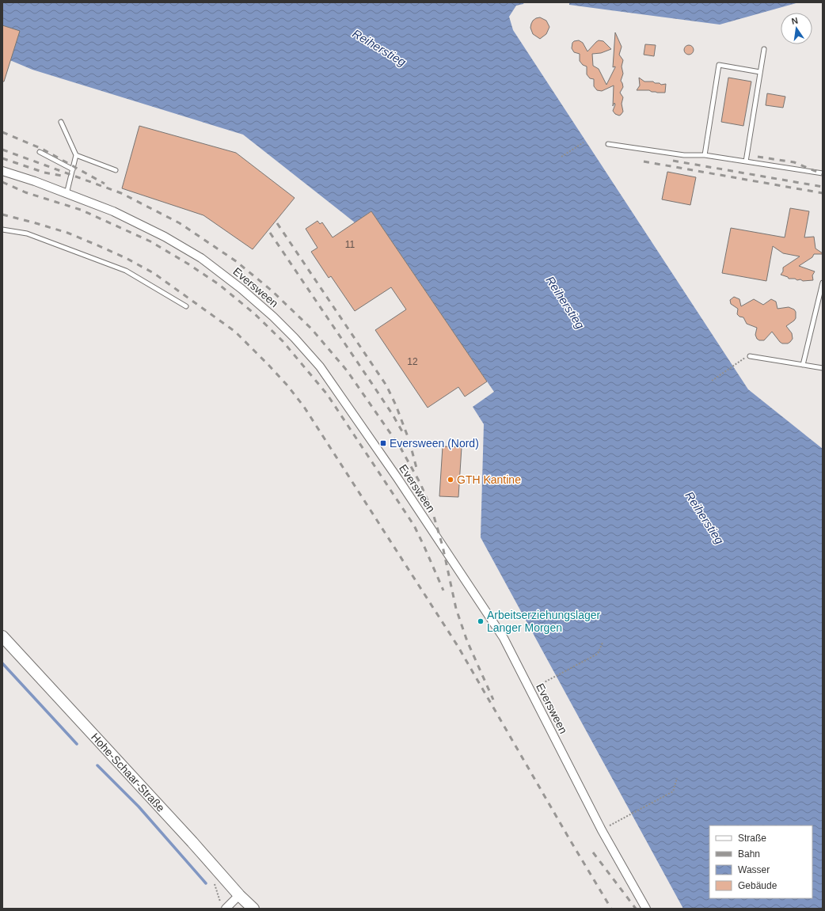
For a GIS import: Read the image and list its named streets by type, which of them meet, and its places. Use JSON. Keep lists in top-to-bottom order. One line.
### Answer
{"streets":{"main road":["Hohe-Schaar-Straße"],"street":["Eversween"]},"water":["Reiherstieg"],"places":{"transit":["Eversween (Nord)"],"other":["GTH Kantine","Arbeitserziehungslager Langer Morgen"]},"house_numbers":["11","12"],"legend":["Straße","Bahn","Wasser","Gebäude"],"north":"top"}
